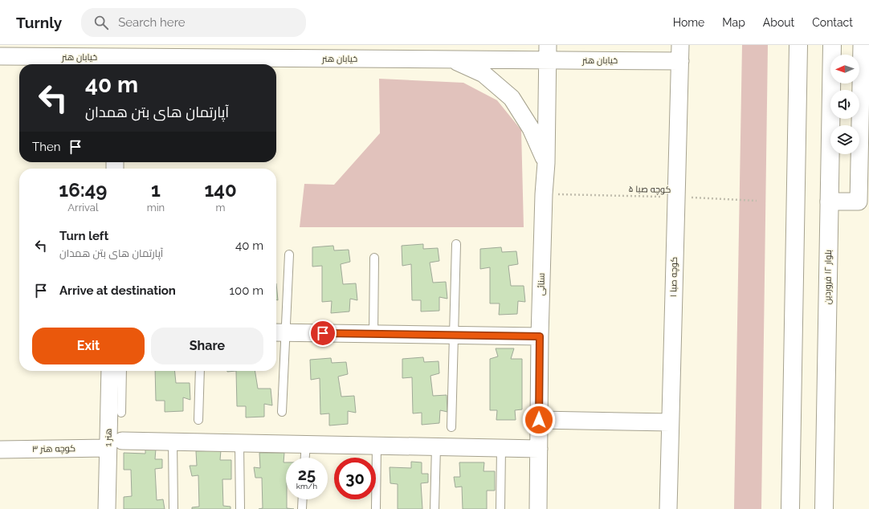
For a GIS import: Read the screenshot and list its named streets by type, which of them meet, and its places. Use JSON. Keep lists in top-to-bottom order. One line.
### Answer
{"streets":{"main road":["بلوار ۱۲ فروردین"],"street":["خیابان هنر","کوچه صبا ۱","سنائی","هنر 1","کوچه هنر ۳"],"path":["کوچه صبا ۵"]},"crossings":[["خیابان هنر","کوچه صبا ۱"],["خیابان هنر","سنائی"],["کوچه صبا ۵","کوچه صبا ۱"],["کوچه صبا ۵","سنائی"],["سنائی","کوچه هنر ۳"],["هنر 1","کوچه هنر ۳"]],"north":"left","page":{"header":"Turnly","search":"Search here","nav":["Home","Map","About","Contact"],"turn":["40 m","آپارتمان های بتن همدان"],"then":"Then","eta":["16:49","Arrival","1","min","140","m"],"list":[{"name":"Turn left","note":"آپارتمان های بتن همدان","value":"40 m"},{"name":"Arrive at destination","value":"100 m"}],"buttons":["Exit","Share"],"speed":"25 km/h","limit":"30"}}
